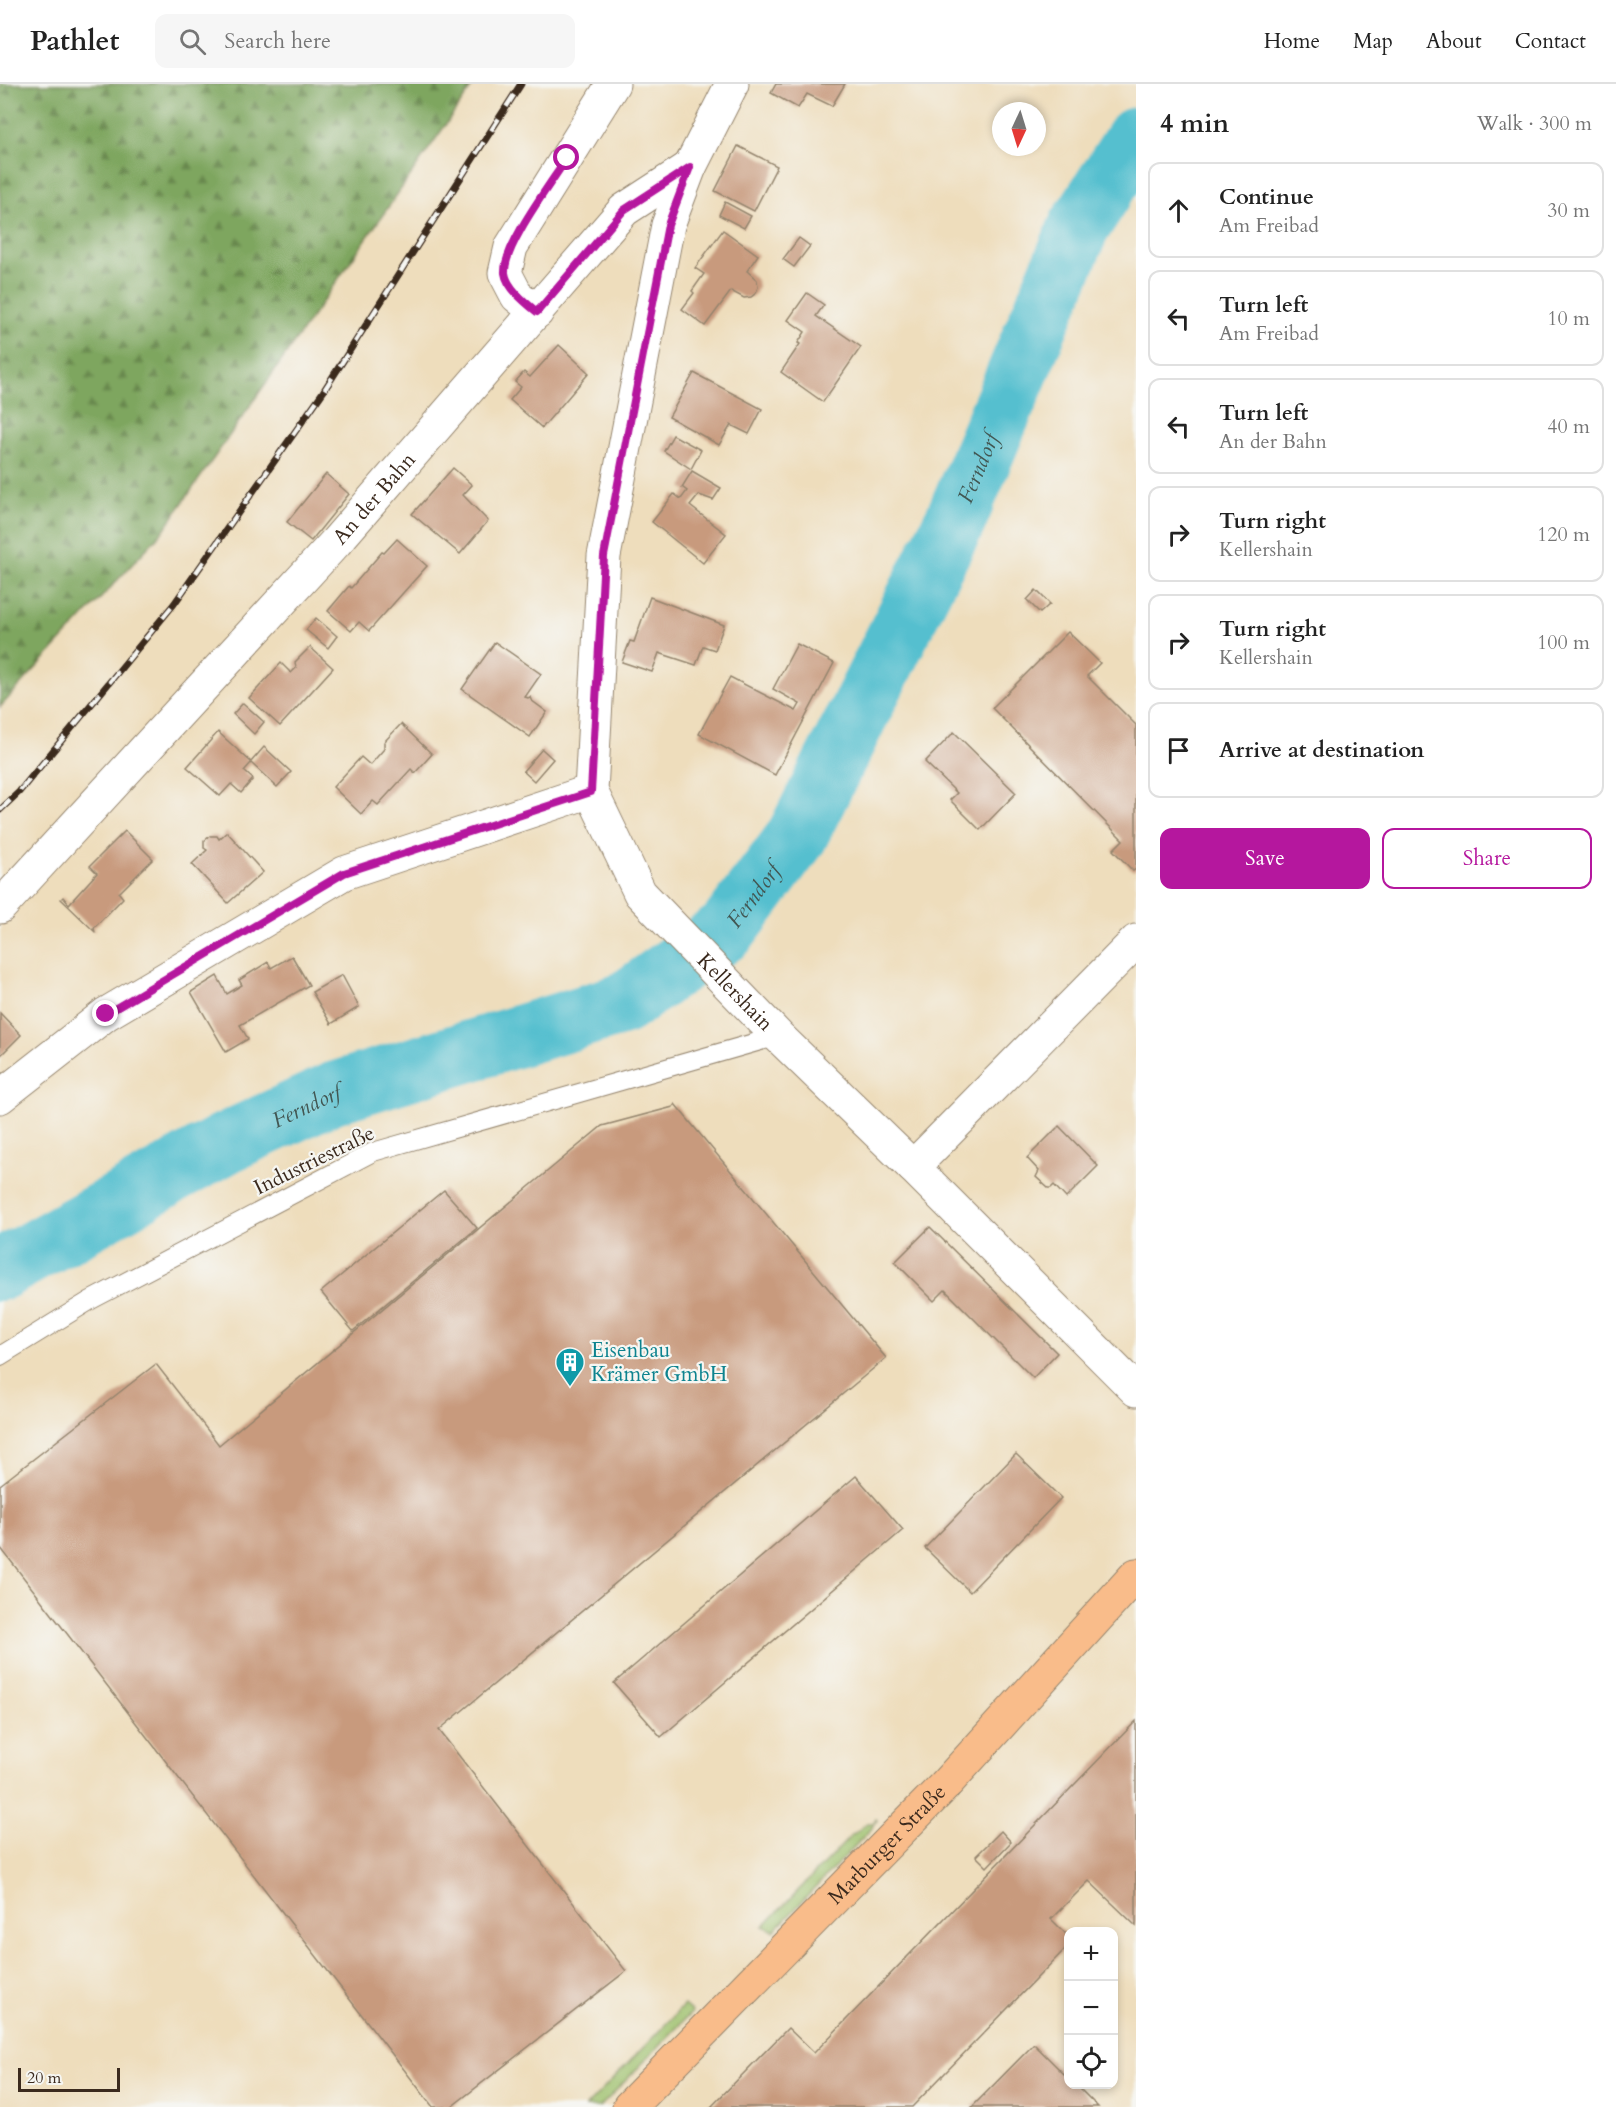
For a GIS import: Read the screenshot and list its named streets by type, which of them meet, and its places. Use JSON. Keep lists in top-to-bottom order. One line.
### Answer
{"streets":{"main road":["Marburger Straße"],"street":["An der Bahn","Kellershain"],"lane":["Industriestraße"]},"crossings":[["An der Bahn","Kellershain"],["Kellershain","Industriestraße"]],"water":["Ferndorf"],"places":{"building":["Eisenbau Krämer GmbH"]},"scale_bar":"20 m","north":"bottom","page":{"header":"Pathlet","search":"Search here","nav":["Home","Map","About","Contact"],"heading":["4 min","Walk · 300 m"],"list":[["Continue","Am Freibad","30 m"],["Turn left","Am Freibad","10 m"],["Turn left","An der Bahn","40 m"],["Turn right","Kellershain","120 m"],["Turn right","Kellershain","100 m"],"Arrive at destination"],"buttons":["Save","Share"],"map_buttons":["+","−"],"scale":"20 m"}}
